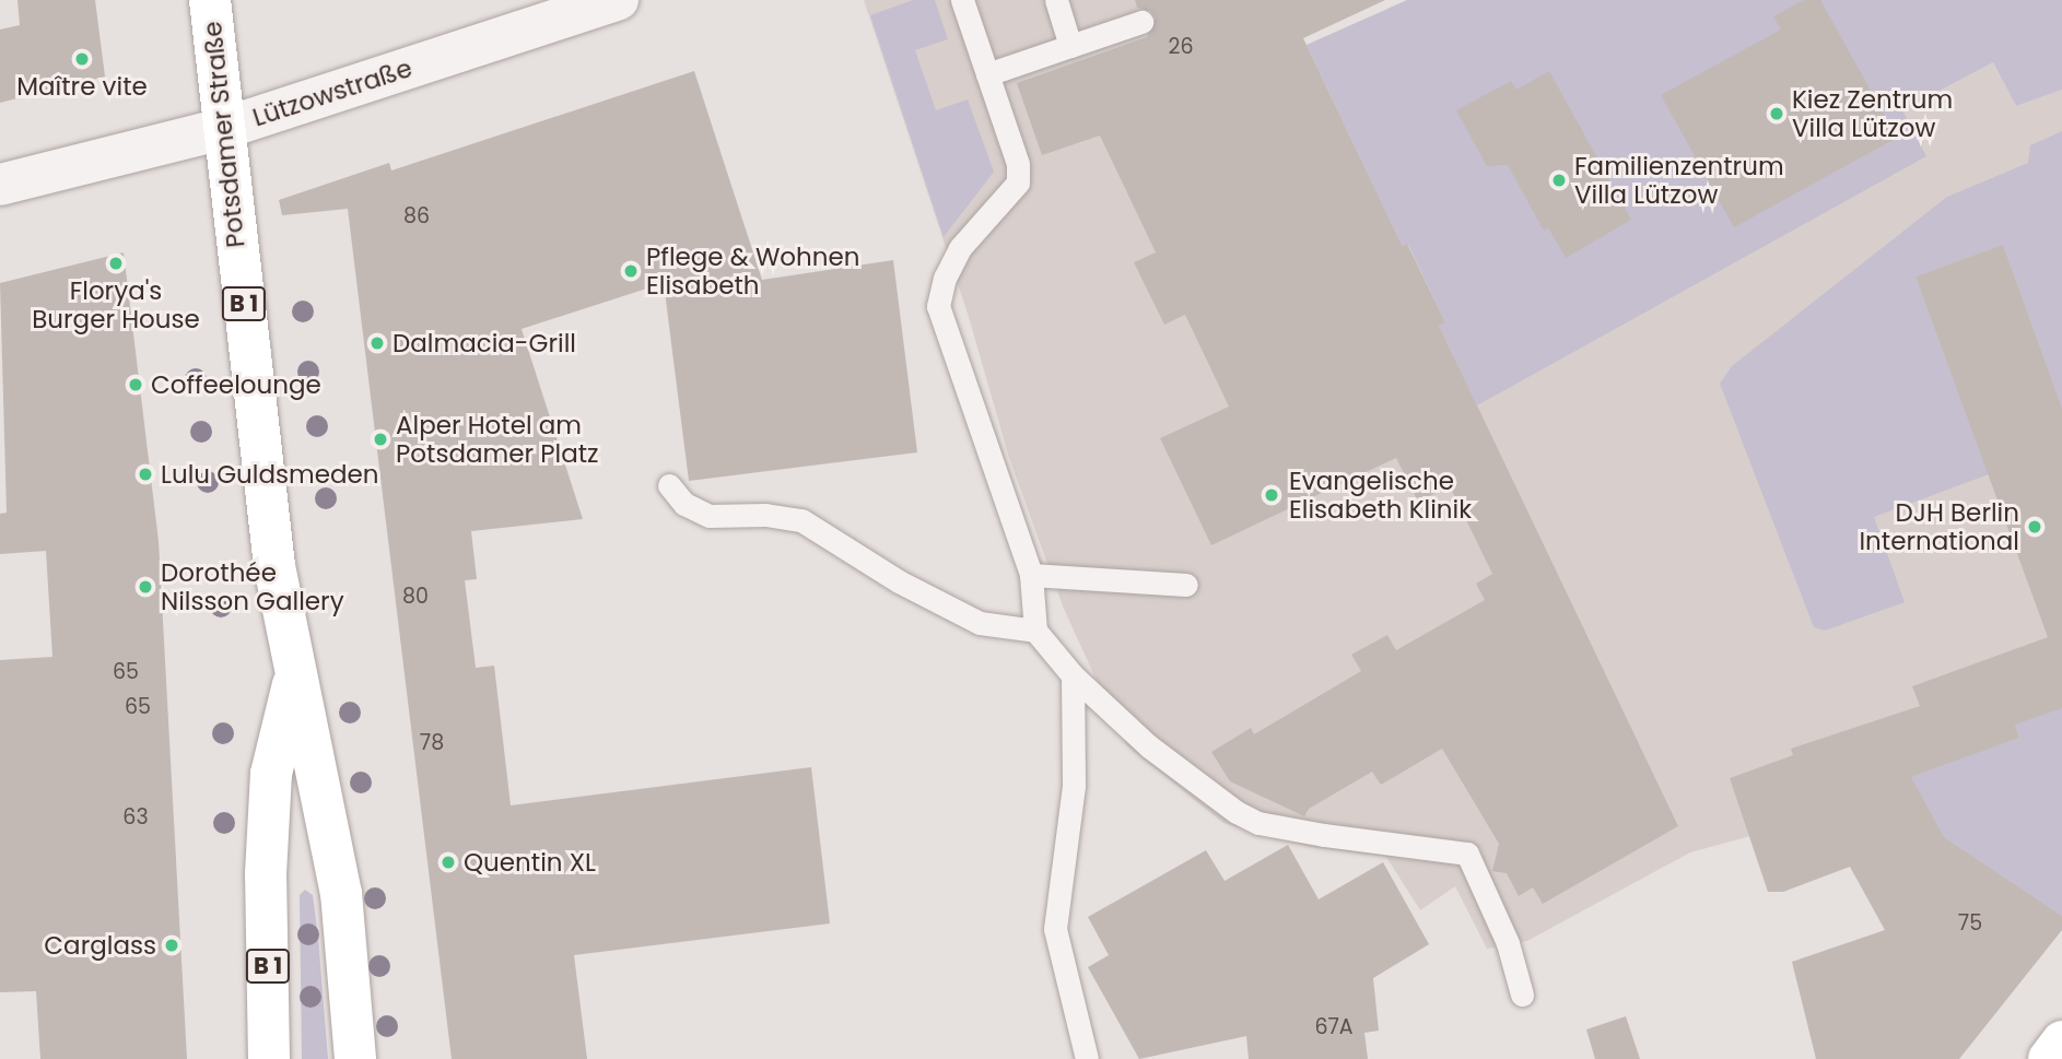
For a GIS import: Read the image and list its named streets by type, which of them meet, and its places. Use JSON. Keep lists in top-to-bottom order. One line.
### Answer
{"streets":{"main road":["Potsdamer Straße","B 1"],"street":["Lützowstraße"]},"crossings":[["Lützowstraße","Potsdamer Straße"]],"places":["Maître vite","Kiez Zentrum Villa Lützow","Familienzentrum Villa Lützow","Florya's Burger House","Pflege & Wohnen Elisabeth","Dalmacia-Grill","Coffeelounge","Alper Hotel am Potsdamer Platz","Lulu Guldsmeden","Evangelische Elisabeth Klinik","DJH Berlin International","Dorothée Nilsson Gallery","Quentin XL","Carglass"],"house_numbers":["26","86","80","65","65","78","63","75","67A"]}
